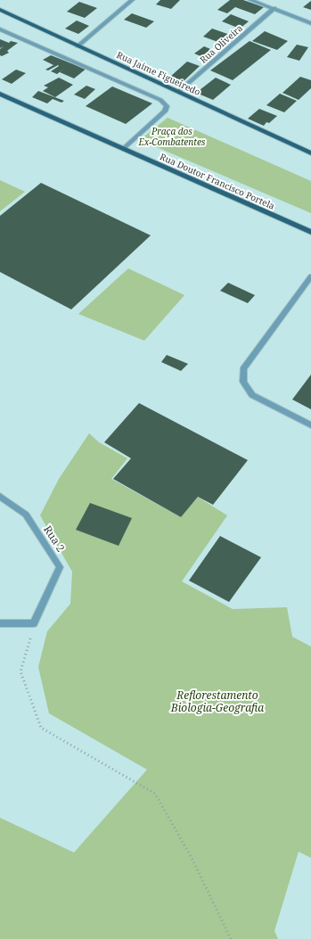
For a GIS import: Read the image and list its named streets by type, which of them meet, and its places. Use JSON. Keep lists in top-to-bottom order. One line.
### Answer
{"streets":{"main road":["Rua Jaime Figueiredo","Rua Doutor Francisco Portela"],"street":["Rua Oliveira","Rua 2"]},"crossings":[["Rua Oliveira","Rua Jaime Figueiredo"]],"parks":["Praça dos Ex-Combatentes","Reflorestamento Biologia-Geografia"]}
